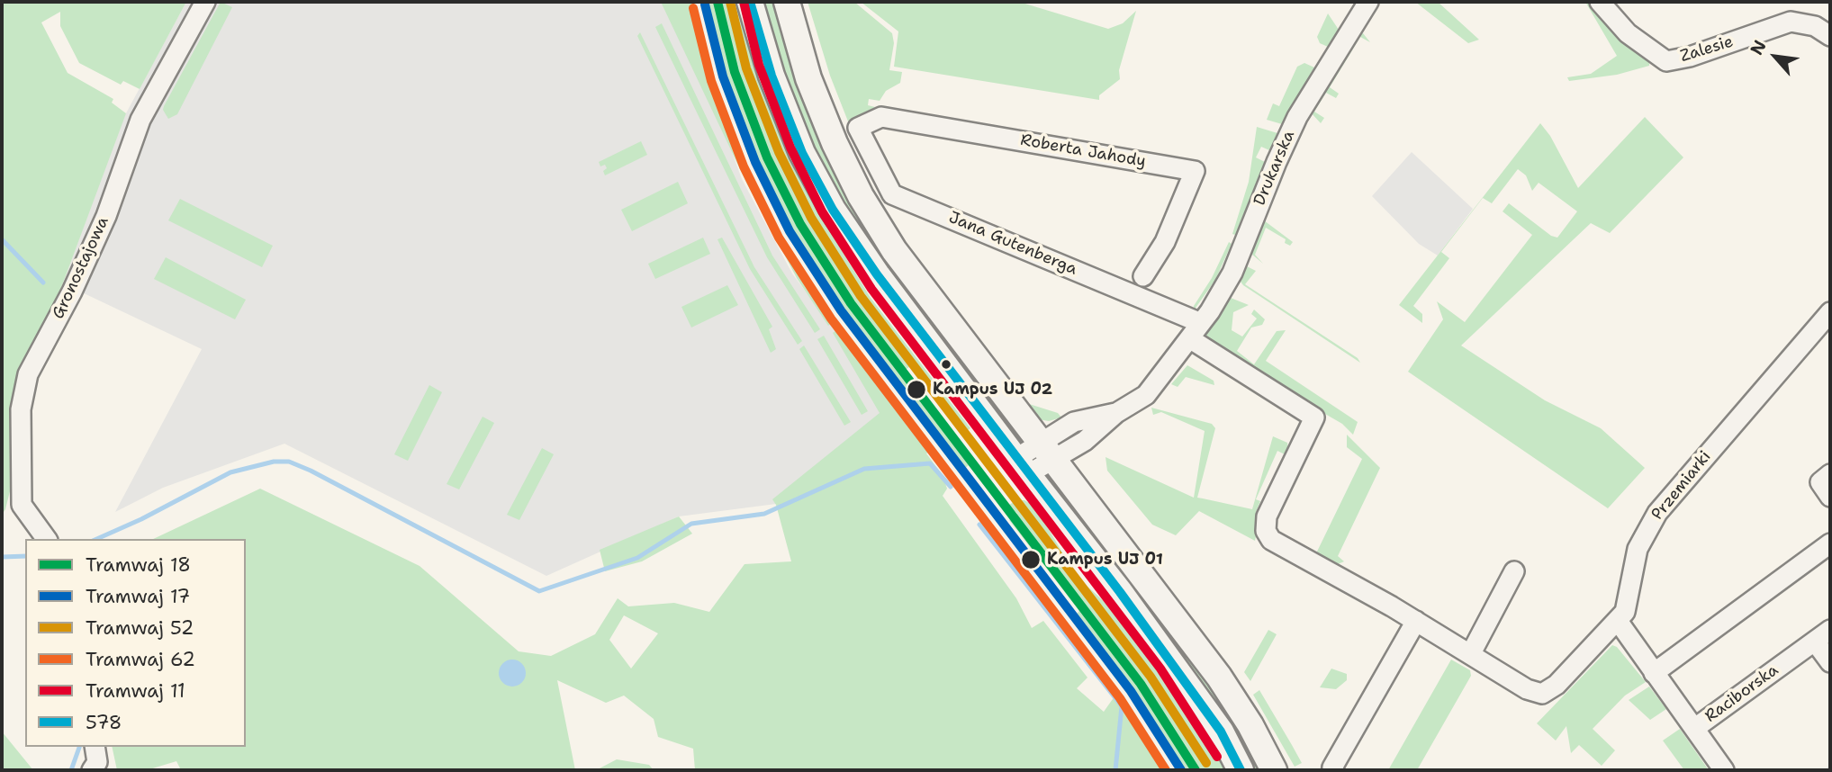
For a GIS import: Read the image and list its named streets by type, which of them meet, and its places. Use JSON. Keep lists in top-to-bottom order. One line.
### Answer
{"streets":{"street":["Zalesie","Roberta Jahody","Drukarska","Jana Gutenberga","Gronostajowa","Przemiarki","Raciborska"]},"crossings":[["Roberta Jahody","Jana Gutenberga"],["Drukarska","Jana Gutenberga"],["Drukarska","Przemiarki"]],"places":["Kampus UJ 02","Kampus UJ 01"],"lines":["tram line 18","tram line 52","tram line 11","transit line 578","tram line 17","tram line 62"],"legend":["Tramwaj 18","Tramwaj 17","Tramwaj 52","Tramwaj 62","Tramwaj 11","578"],"north":"top left"}
